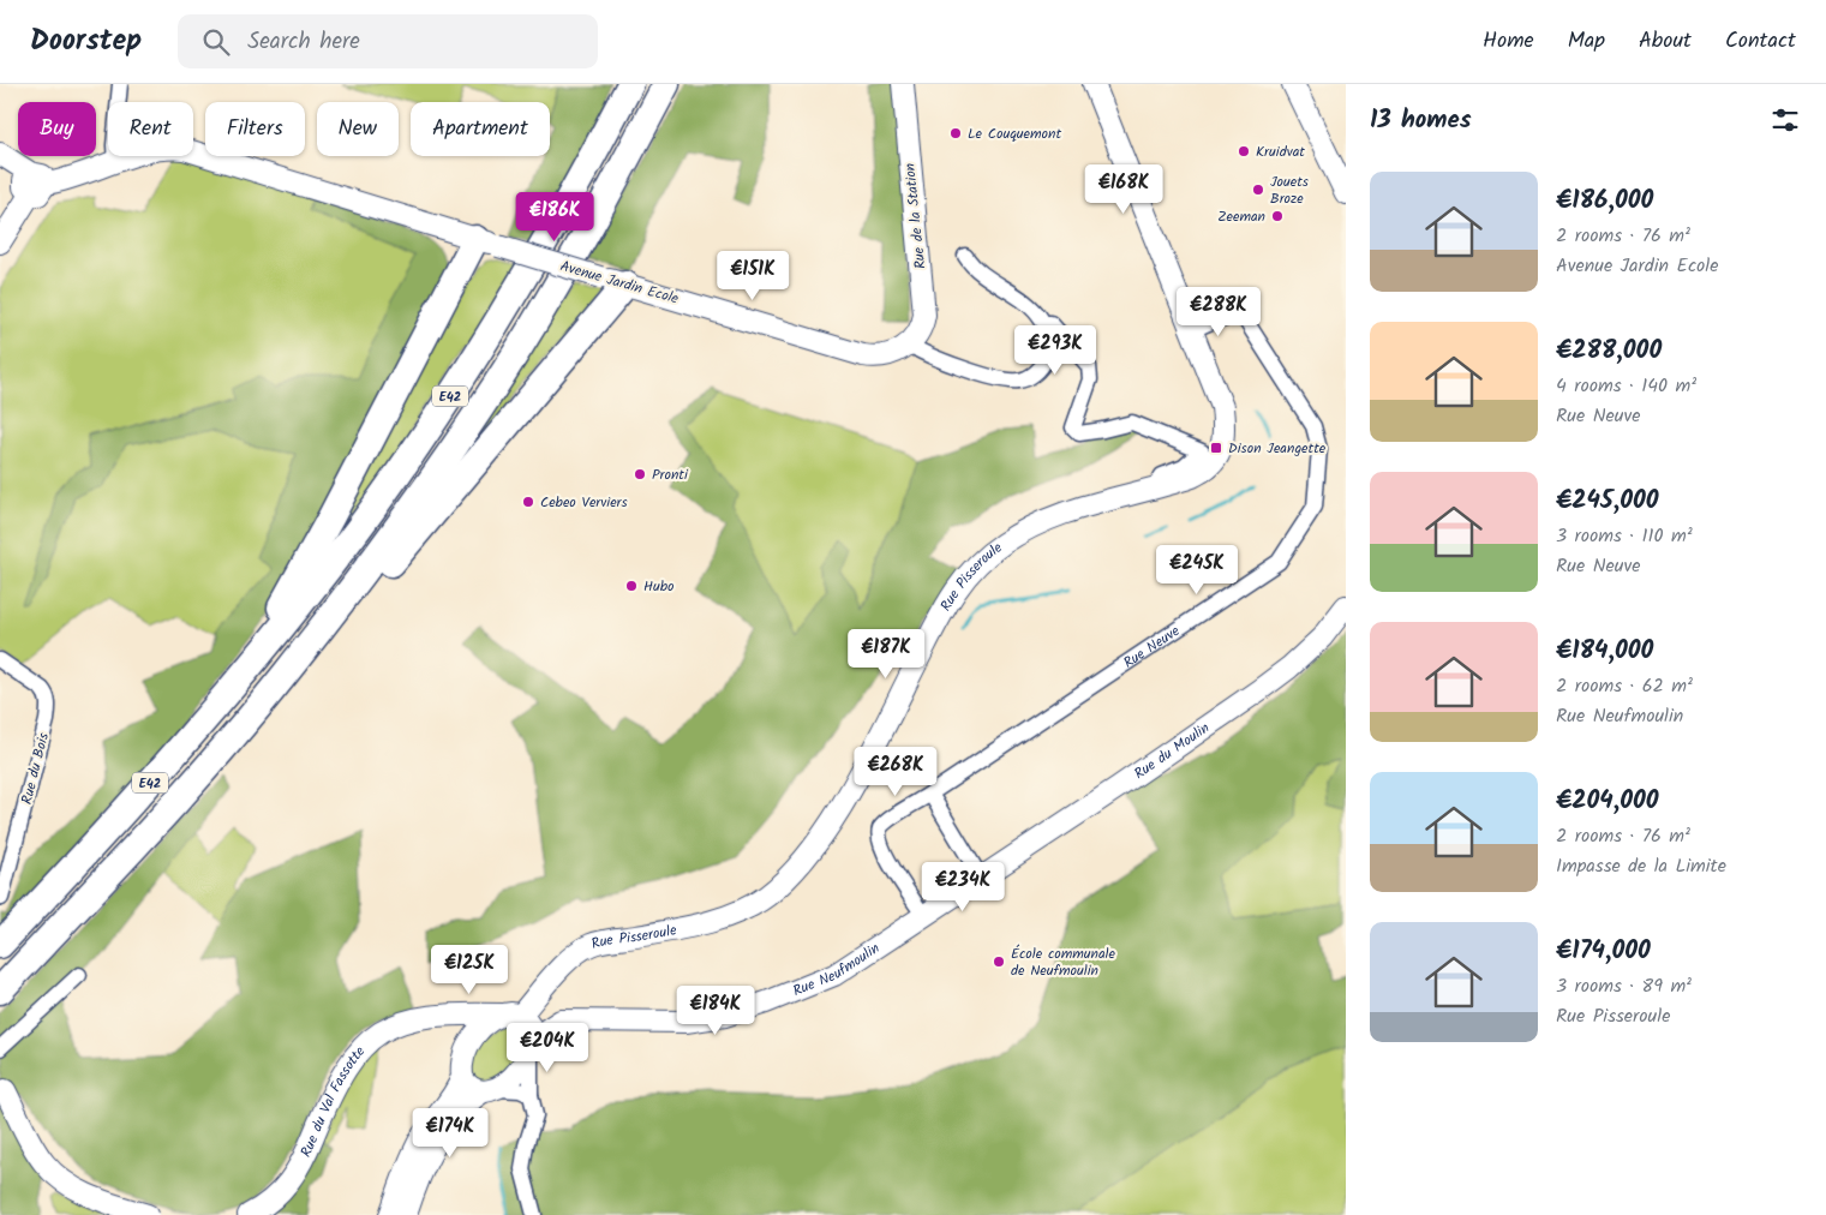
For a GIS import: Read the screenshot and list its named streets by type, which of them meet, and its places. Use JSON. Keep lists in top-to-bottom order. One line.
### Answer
{"streets":{"highway":["E42"],"main road":["Rue de la Station","Avenue Jardin Ecole","Rue Pisseroule","Rue du Moulin","Rue Neufmoulin","Rue du Val Fassotte"],"street":["Rue Neuve","Rue du Bois"]},"crossings":[["Rue de la Station","Avenue Jardin Ecole"],["Rue Pisseroule","Rue Neuve"],["Rue Pisseroule","Rue Neufmoulin"],["Rue Pisseroule","Rue du Val Fassotte"],["Rue du Moulin","Rue Neufmoulin"],["Rue Neufmoulin","Rue du Val Fassotte"]],"places":{"other":["Le Couquemont","Kruidvat","Jouets Broze","Zeeman","Pronti","Cebeo Verviers","Hubo","École communale de Neufmoulin"],"transit":["Dison Jeangette"]},"page":{"header":"Doorstep","search":"Search here","nav":["Home","Map","About","Contact"],"heading":"13 homes","chip":["Buy","Rent","Filters","New","Apartment"],"list":[{"name":"€186,000","note":"2 rooms · 76 m² · Avenue Jardin Ecole"},{"name":"€288,000","note":"4 rooms · 140 m² · Rue Neuve"},{"name":"€245,000","note":"3 rooms · 110 m² · Rue Neuve"},{"name":"€184,000","note":"2 rooms · 62 m² · Rue Neufmoulin"},{"name":"€204,000","note":"2 rooms · 76 m² · Impasse de la Limite"},{"name":"€174,000","note":"3 rooms · 89 m² · Rue Pisseroule"}],"price":["€168K","€186K","€151K","€288K","€293K","€245K","€187K","€268K","€234K","€125K","€184K","€204K","€174K"]}}
